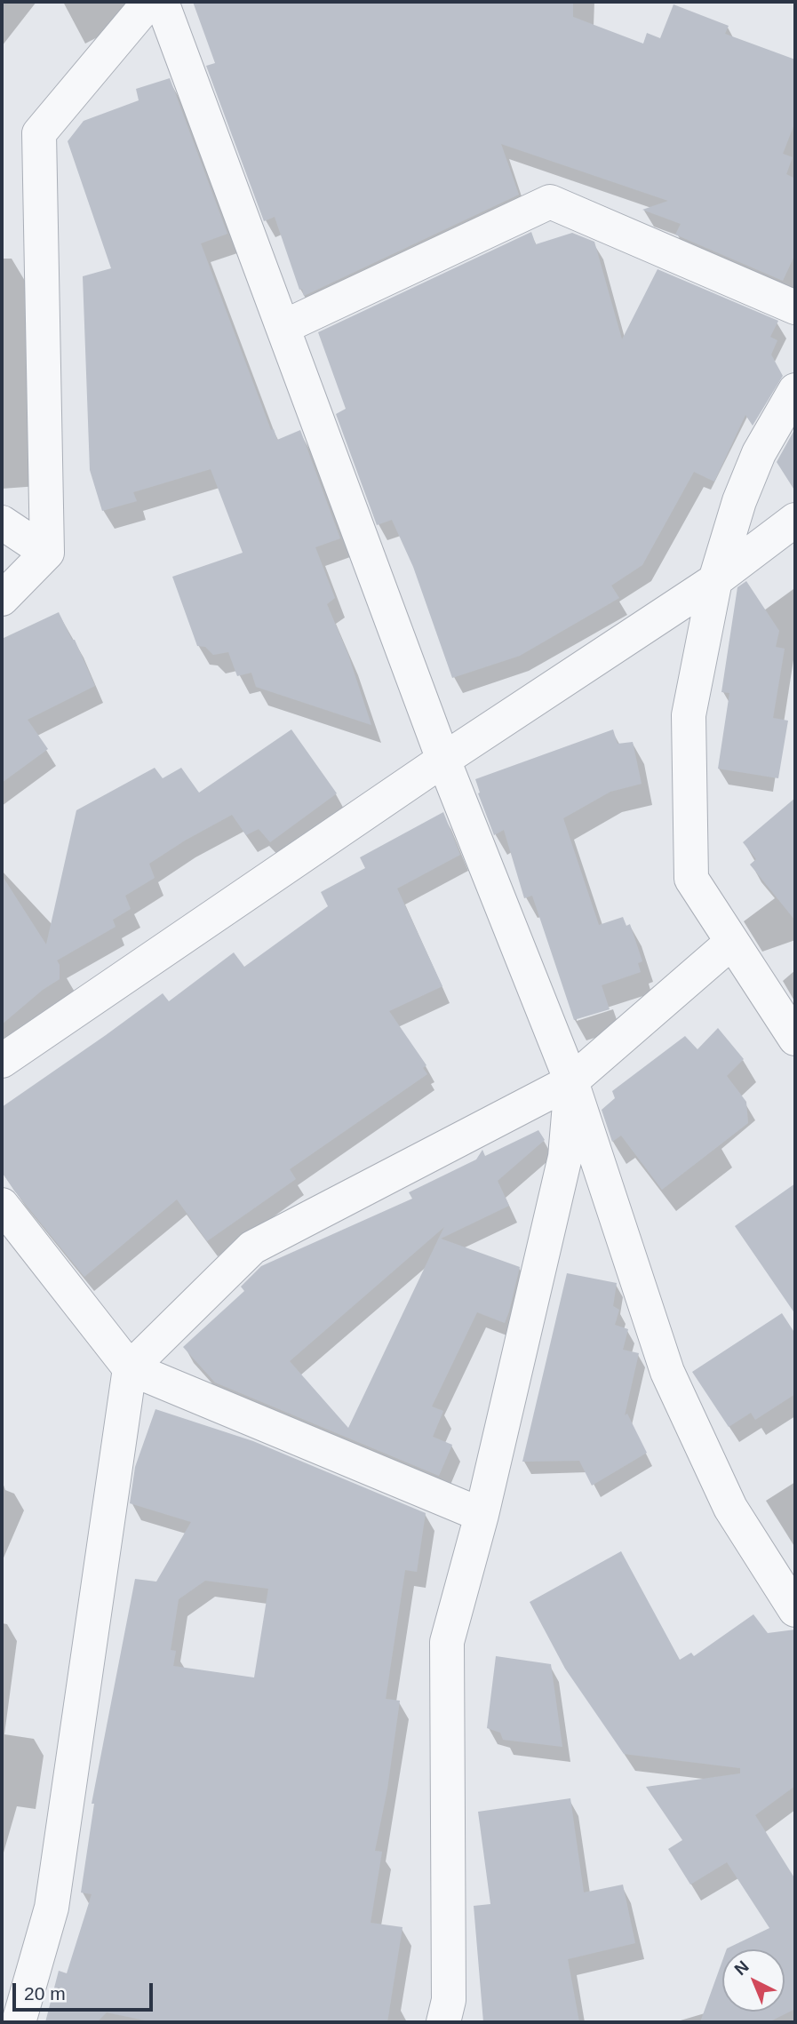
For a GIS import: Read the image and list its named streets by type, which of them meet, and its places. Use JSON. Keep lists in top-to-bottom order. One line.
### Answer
{"scale_bar":"20 m","north":"top left"}
